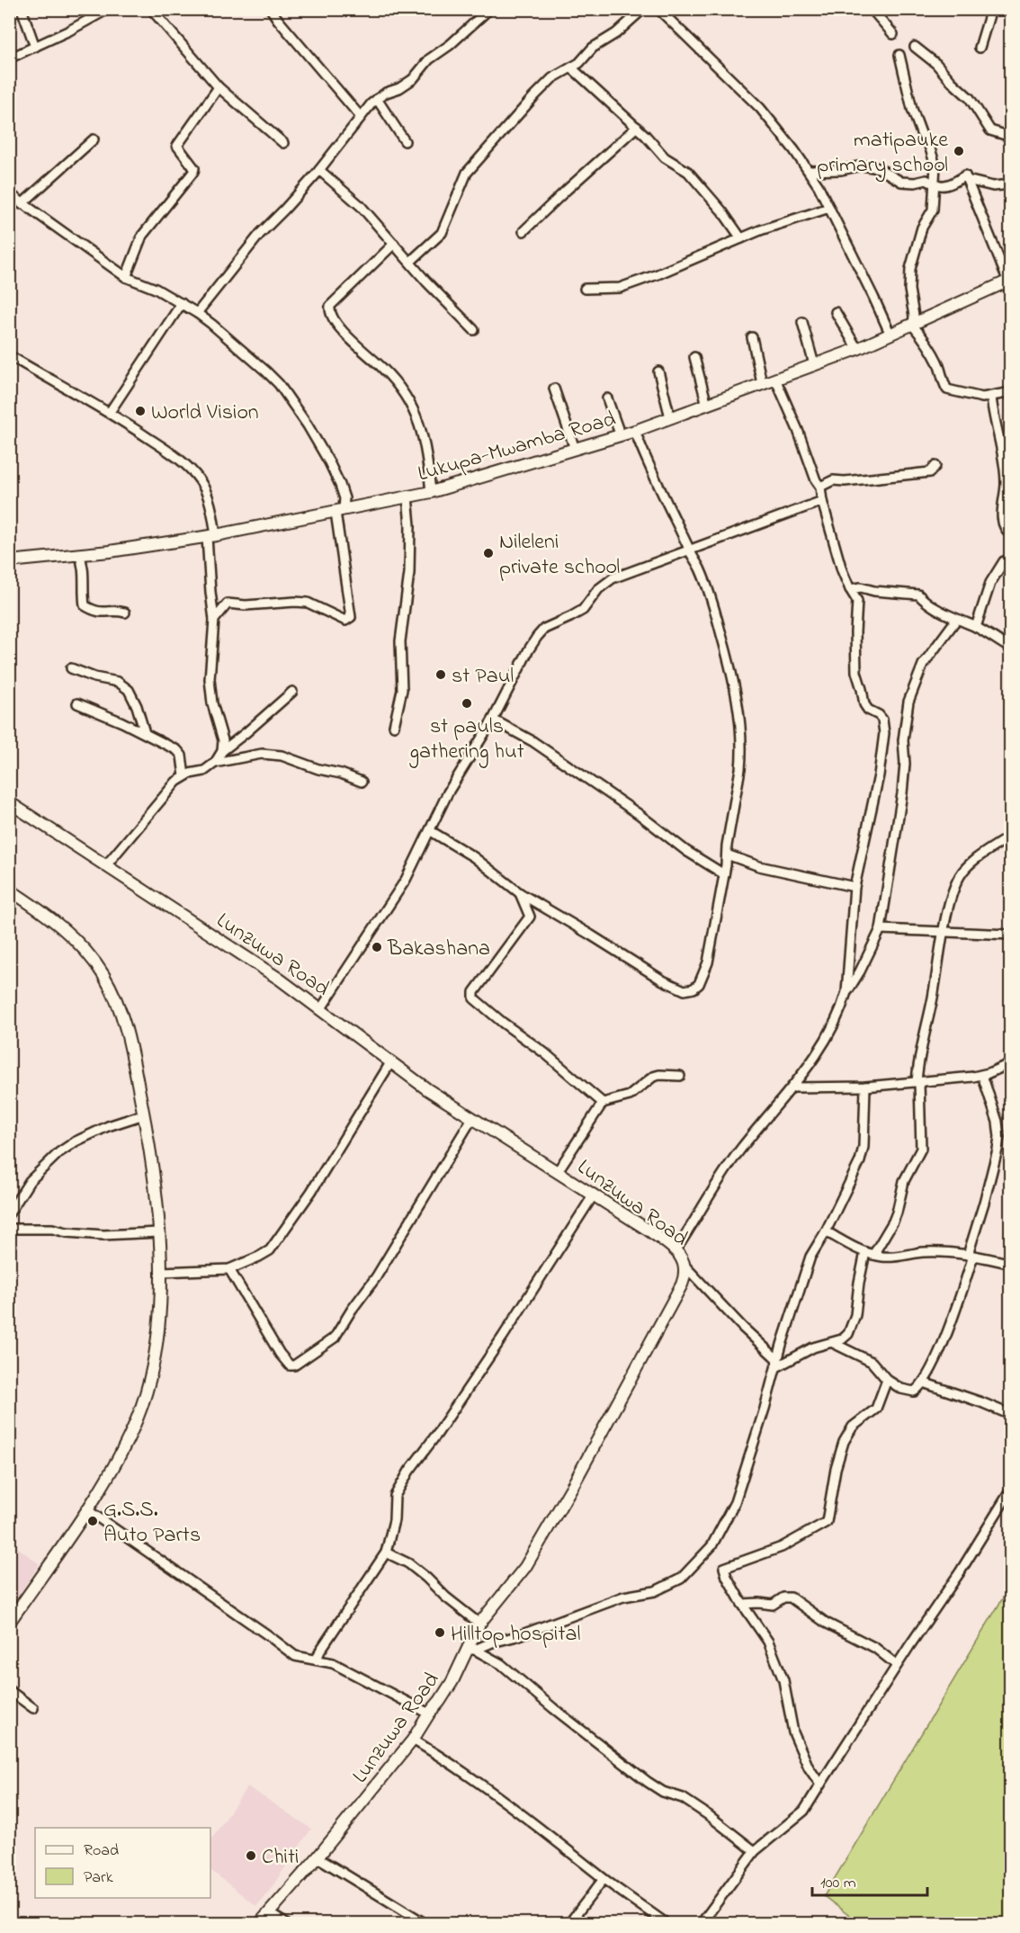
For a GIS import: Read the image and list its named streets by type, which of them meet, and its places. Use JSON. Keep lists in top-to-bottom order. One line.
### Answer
{"streets":{"street":["Lukupa-Mwamba Road","Lunzuwa Road"]},"places":["matipauke primary school","World Vision","Nileleni private school","st Paul","st pauls gathering hut","Bakashana","G.S.S. Auto Parts","Hilltop hospital","Chiti"],"legend":["Road","Park"],"scale_bar":"100 m"}
